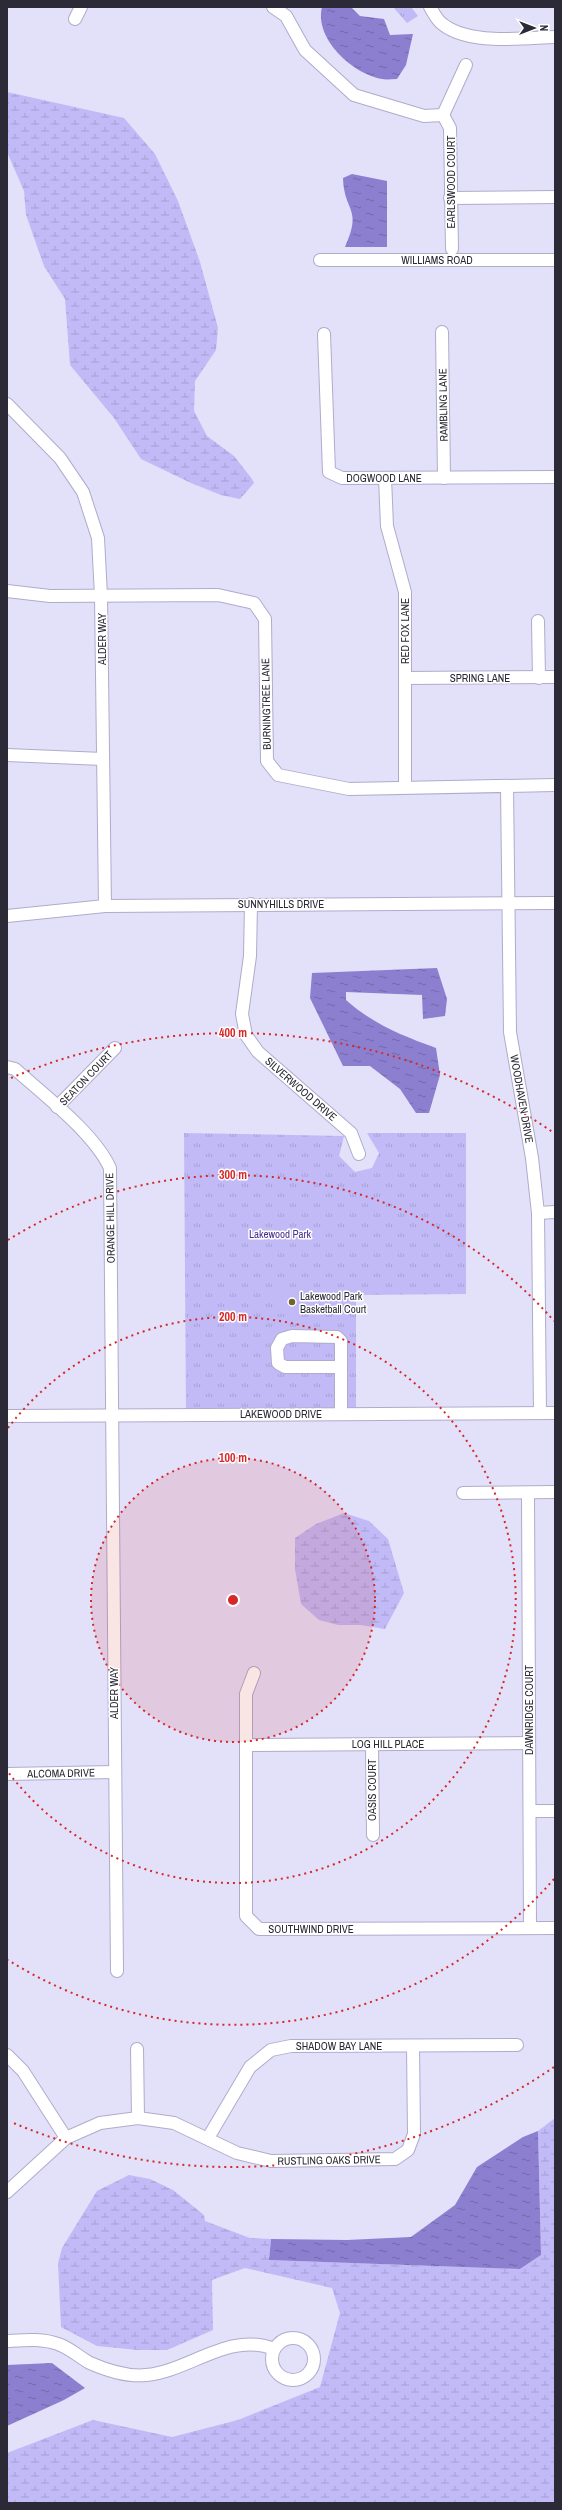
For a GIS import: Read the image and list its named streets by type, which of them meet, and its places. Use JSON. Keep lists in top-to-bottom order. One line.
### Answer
{"streets":{"street":["EARLSWOOD COURT","WILLIAMS ROAD","RAMBLING LANE","DOGWOOD LANE","RED FOX LANE","ALDER WAY","SPRING LANE","BURNINGTREE LANE","SUNNYHILLS DRIVE","SEATON COURT","SILVERWOOD DRIVE","WOODHAVEN DRIVE","ORANGE HILL DRIVE","LAKEWOOD DRIVE","DAWNRIDGE COURT","LOG HILL PLACE","ALCOMA DRIVE","OASIS COURT","SOUTHWIND DRIVE","SHADOW BAY LANE","RUSTLING OAKS DRIVE"]},"crossings":[["RAMBLING LANE","DOGWOOD LANE"],["DOGWOOD LANE","RED FOX LANE"],["RED FOX LANE","SPRING LANE"],["RED FOX LANE","BURNINGTREE LANE"],["ALDER WAY","BURNINGTREE LANE"],["ALDER WAY","SUNNYHILLS DRIVE"],["ALDER WAY","ORANGE HILL DRIVE"],["ALDER WAY","LAKEWOOD DRIVE"],["ALDER WAY","ALCOMA DRIVE"],["BURNINGTREE LANE","WOODHAVEN DRIVE"],["SUNNYHILLS DRIVE","SILVERWOOD DRIVE"],["SUNNYHILLS DRIVE","WOODHAVEN DRIVE"],["SEATON COURT","ORANGE HILL DRIVE"],["WOODHAVEN DRIVE","LAKEWOOD DRIVE"],["ORANGE HILL DRIVE","LAKEWOOD DRIVE"],["DAWNRIDGE COURT","LOG HILL PLACE"],["DAWNRIDGE COURT","SOUTHWIND DRIVE"],["LOG HILL PLACE","OASIS COURT"],["LOG HILL PLACE","SOUTHWIND DRIVE"],["SHADOW BAY LANE","RUSTLING OAKS DRIVE"]],"parks":["Lakewood Park"],"places":["Lakewood Park Basketball Court"],"north":"right","rings":["400 m","300 m","200 m","100 m"]}
